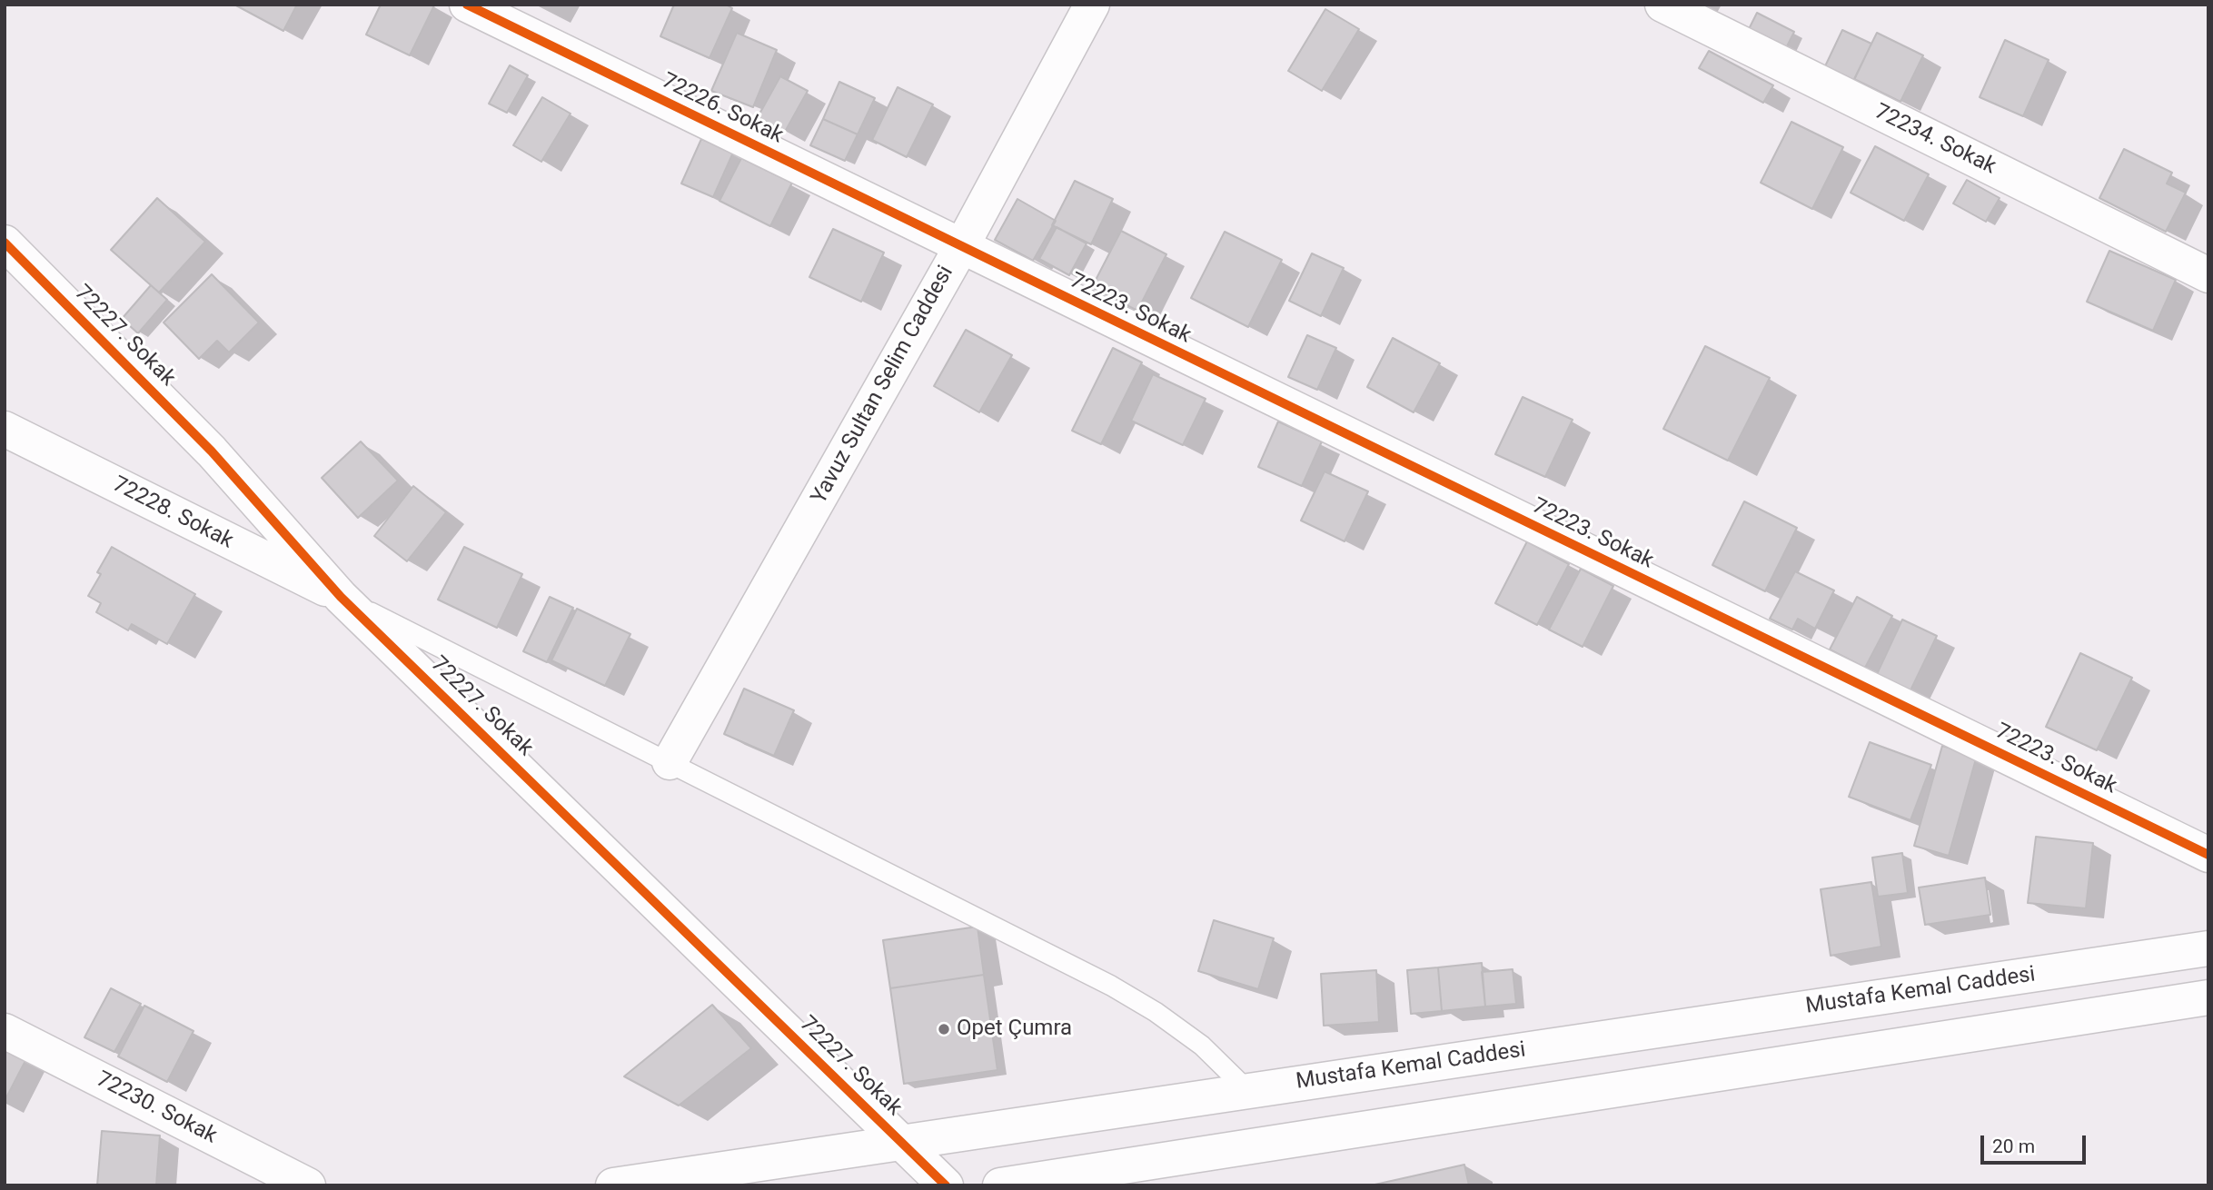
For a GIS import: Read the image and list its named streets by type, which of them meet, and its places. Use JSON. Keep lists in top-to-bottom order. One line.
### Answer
{"streets":{"street":["72226. Sokak","72234. Sokak","72223. Sokak","72227. Sokak","Yavuz Sultan Selim Caddesi","72228. Sokak","Mustafa Kemal Caddesi","72230. Sokak"]},"crossings":[["72226. Sokak","72223. Sokak"],["72226. Sokak","Yavuz Sultan Selim Caddesi"],["72223. Sokak","Yavuz Sultan Selim Caddesi"],["72227. Sokak","72228. Sokak"],["72227. Sokak","Mustafa Kemal Caddesi"]],"places":["Opet Çumra"],"scale_bar":"20 m"}
